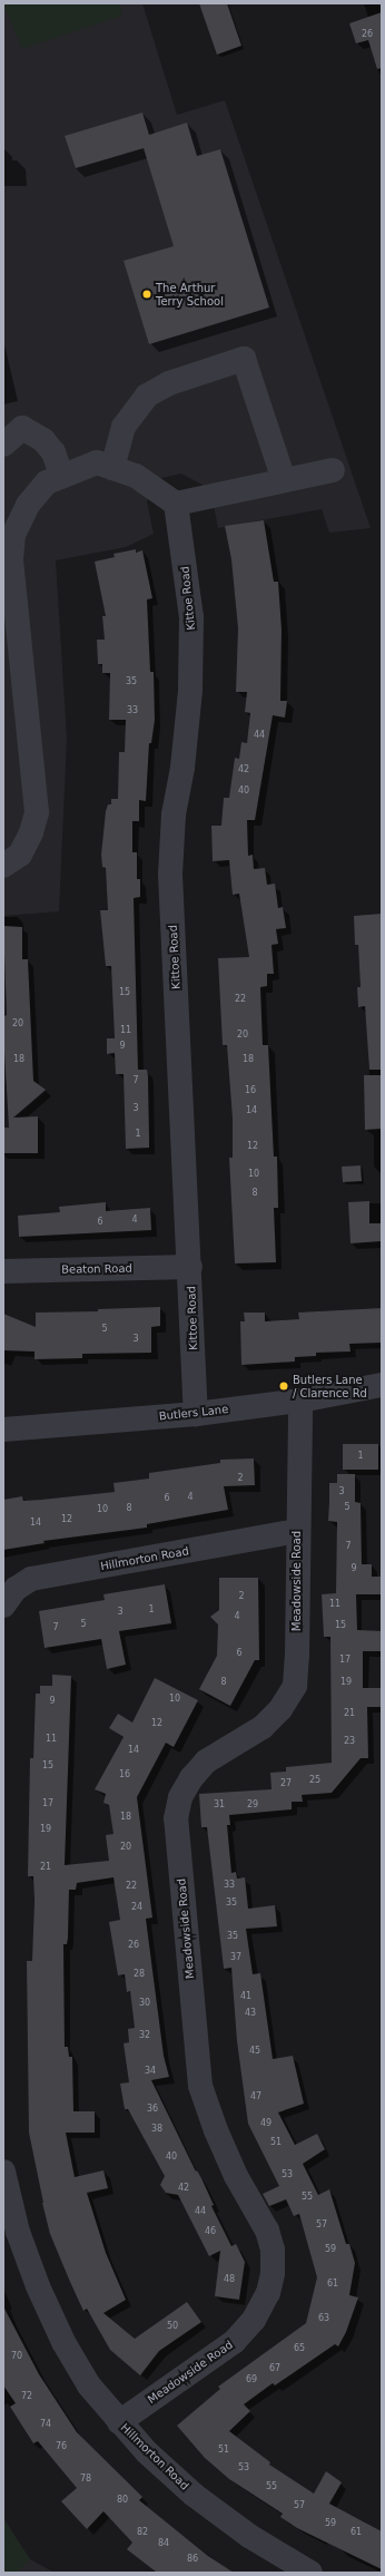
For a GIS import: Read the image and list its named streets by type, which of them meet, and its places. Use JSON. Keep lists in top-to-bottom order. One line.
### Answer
{"streets":{"street":["Kittoe Road","Beaton Road","Butlers Lane","Hillmorton Road","Meadowside Road"]},"crossings":[["Kittoe Road","Beaton Road"],["Kittoe Road","Butlers Lane"],["Butlers Lane","Meadowside Road"],["Hillmorton Road","Meadowside Road"]],"places":["The Arthur Terry School","Butlers Lane / Clarence Rd"],"house_numbers":["26","35","33","44","42","40","15","22","20","11","20","9","18","18","7","16","3","14","1","12","10","8","4","6","5","3","1","2","3","4","6","5","8","10","12","14","7","9","2","11","1","3","4","5","15","7","6","17","8","19","10","9","21","12","11","23","14","15","16","25","27","17","31","29","18","19","20","21","33","22","35","24","35","26","37","28","41","30","43","32","45","34","47","36","49","38","51","40","53","42","55","44","57","46","59","48","61","63","50","65","70","67","69","72","74","76","51","53","78","55","80","57","59","82","61","84","86"]}
